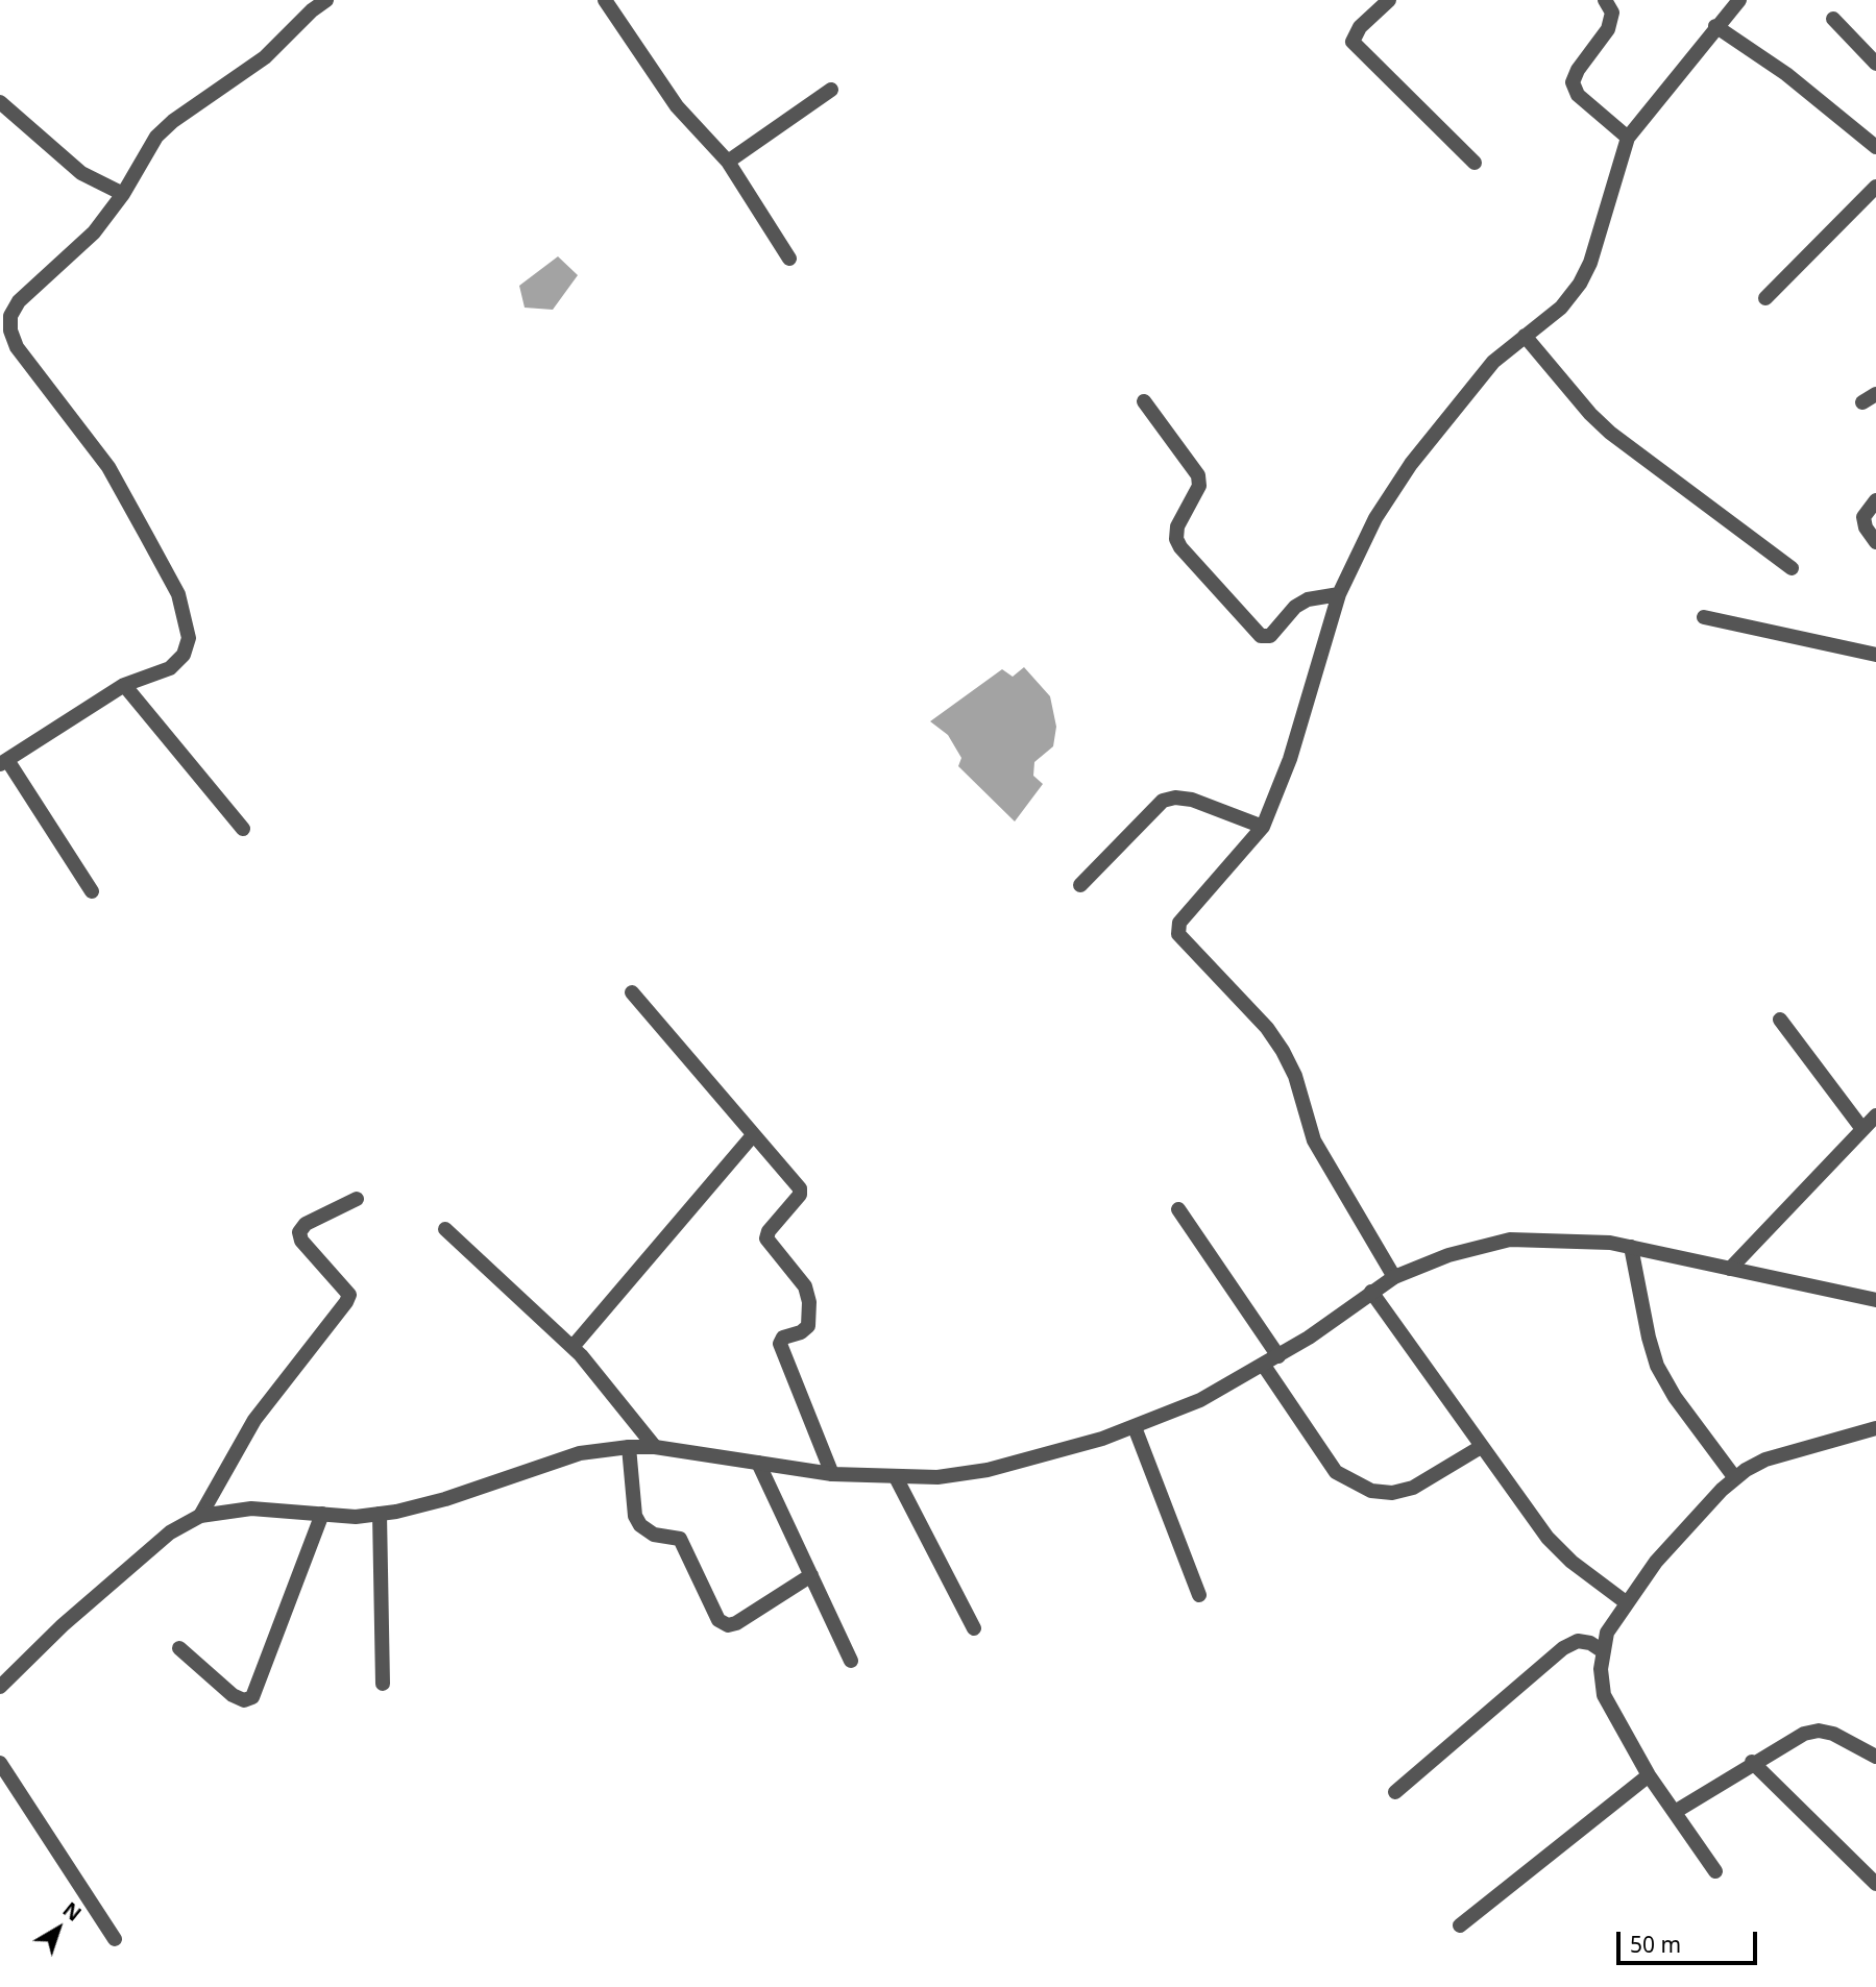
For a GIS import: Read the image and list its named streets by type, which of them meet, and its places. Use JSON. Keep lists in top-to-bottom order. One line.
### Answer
{"scale_bar":"50 m","north":"top right"}
